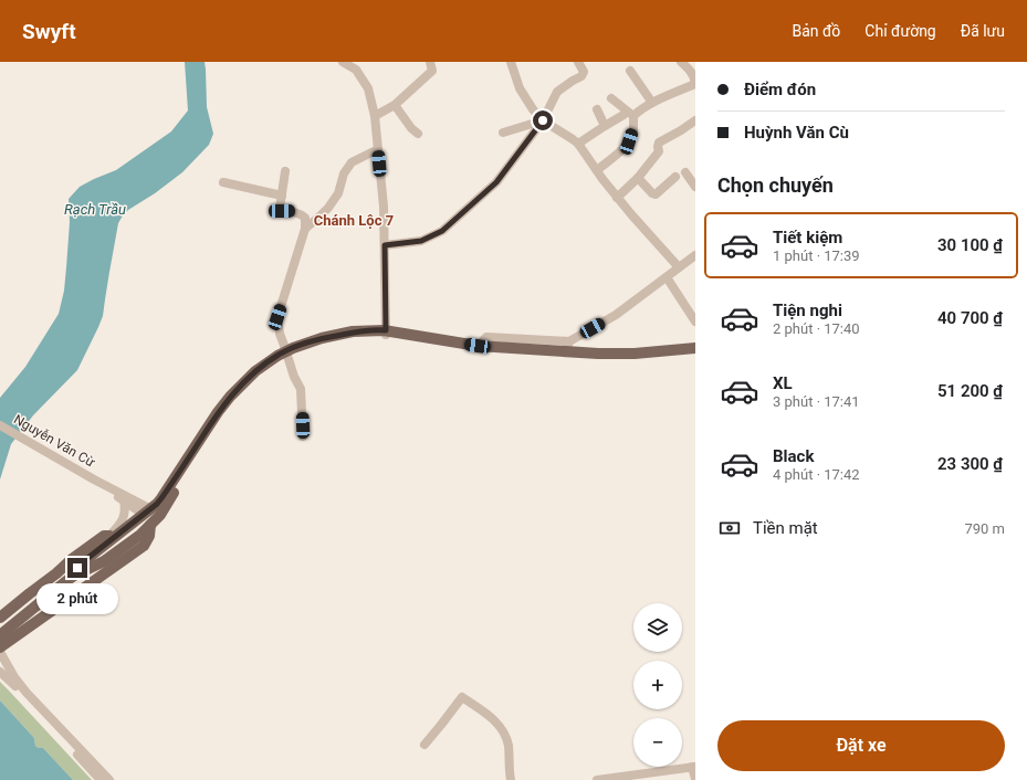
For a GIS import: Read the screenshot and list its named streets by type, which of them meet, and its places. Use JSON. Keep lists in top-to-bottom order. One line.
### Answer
{"streets":{"street":["Nguyễn Văn Cừ"]},"districts":["Chánh Lộc 7"],"water":["Rạch Trầu"],"page":{"header":"Swyft","nav":["Bản đồ","Chỉ đường","Đã lưu"],"banner":["Điểm đón","Huỳnh Văn Cù"],"heading":"Chọn chuyến","list":[{"name":"Tiết kiệm","note":"1 phút · 17:39","value":"30 100 ₫"},{"name":"Tiện nghi","note":"2 phút · 17:40","value":"40 700 ₫"},{"name":"XL","note":"3 phút · 17:41","value":"51 200 ₫"},{"name":"Black","note":"4 phút · 17:42","value":"23 300 ₫"}],"pay":["Tiền mặt","790 m"],"bubble":"2 phút","map_buttons":["+","−"],"buttons":"Đặt xe"}}
